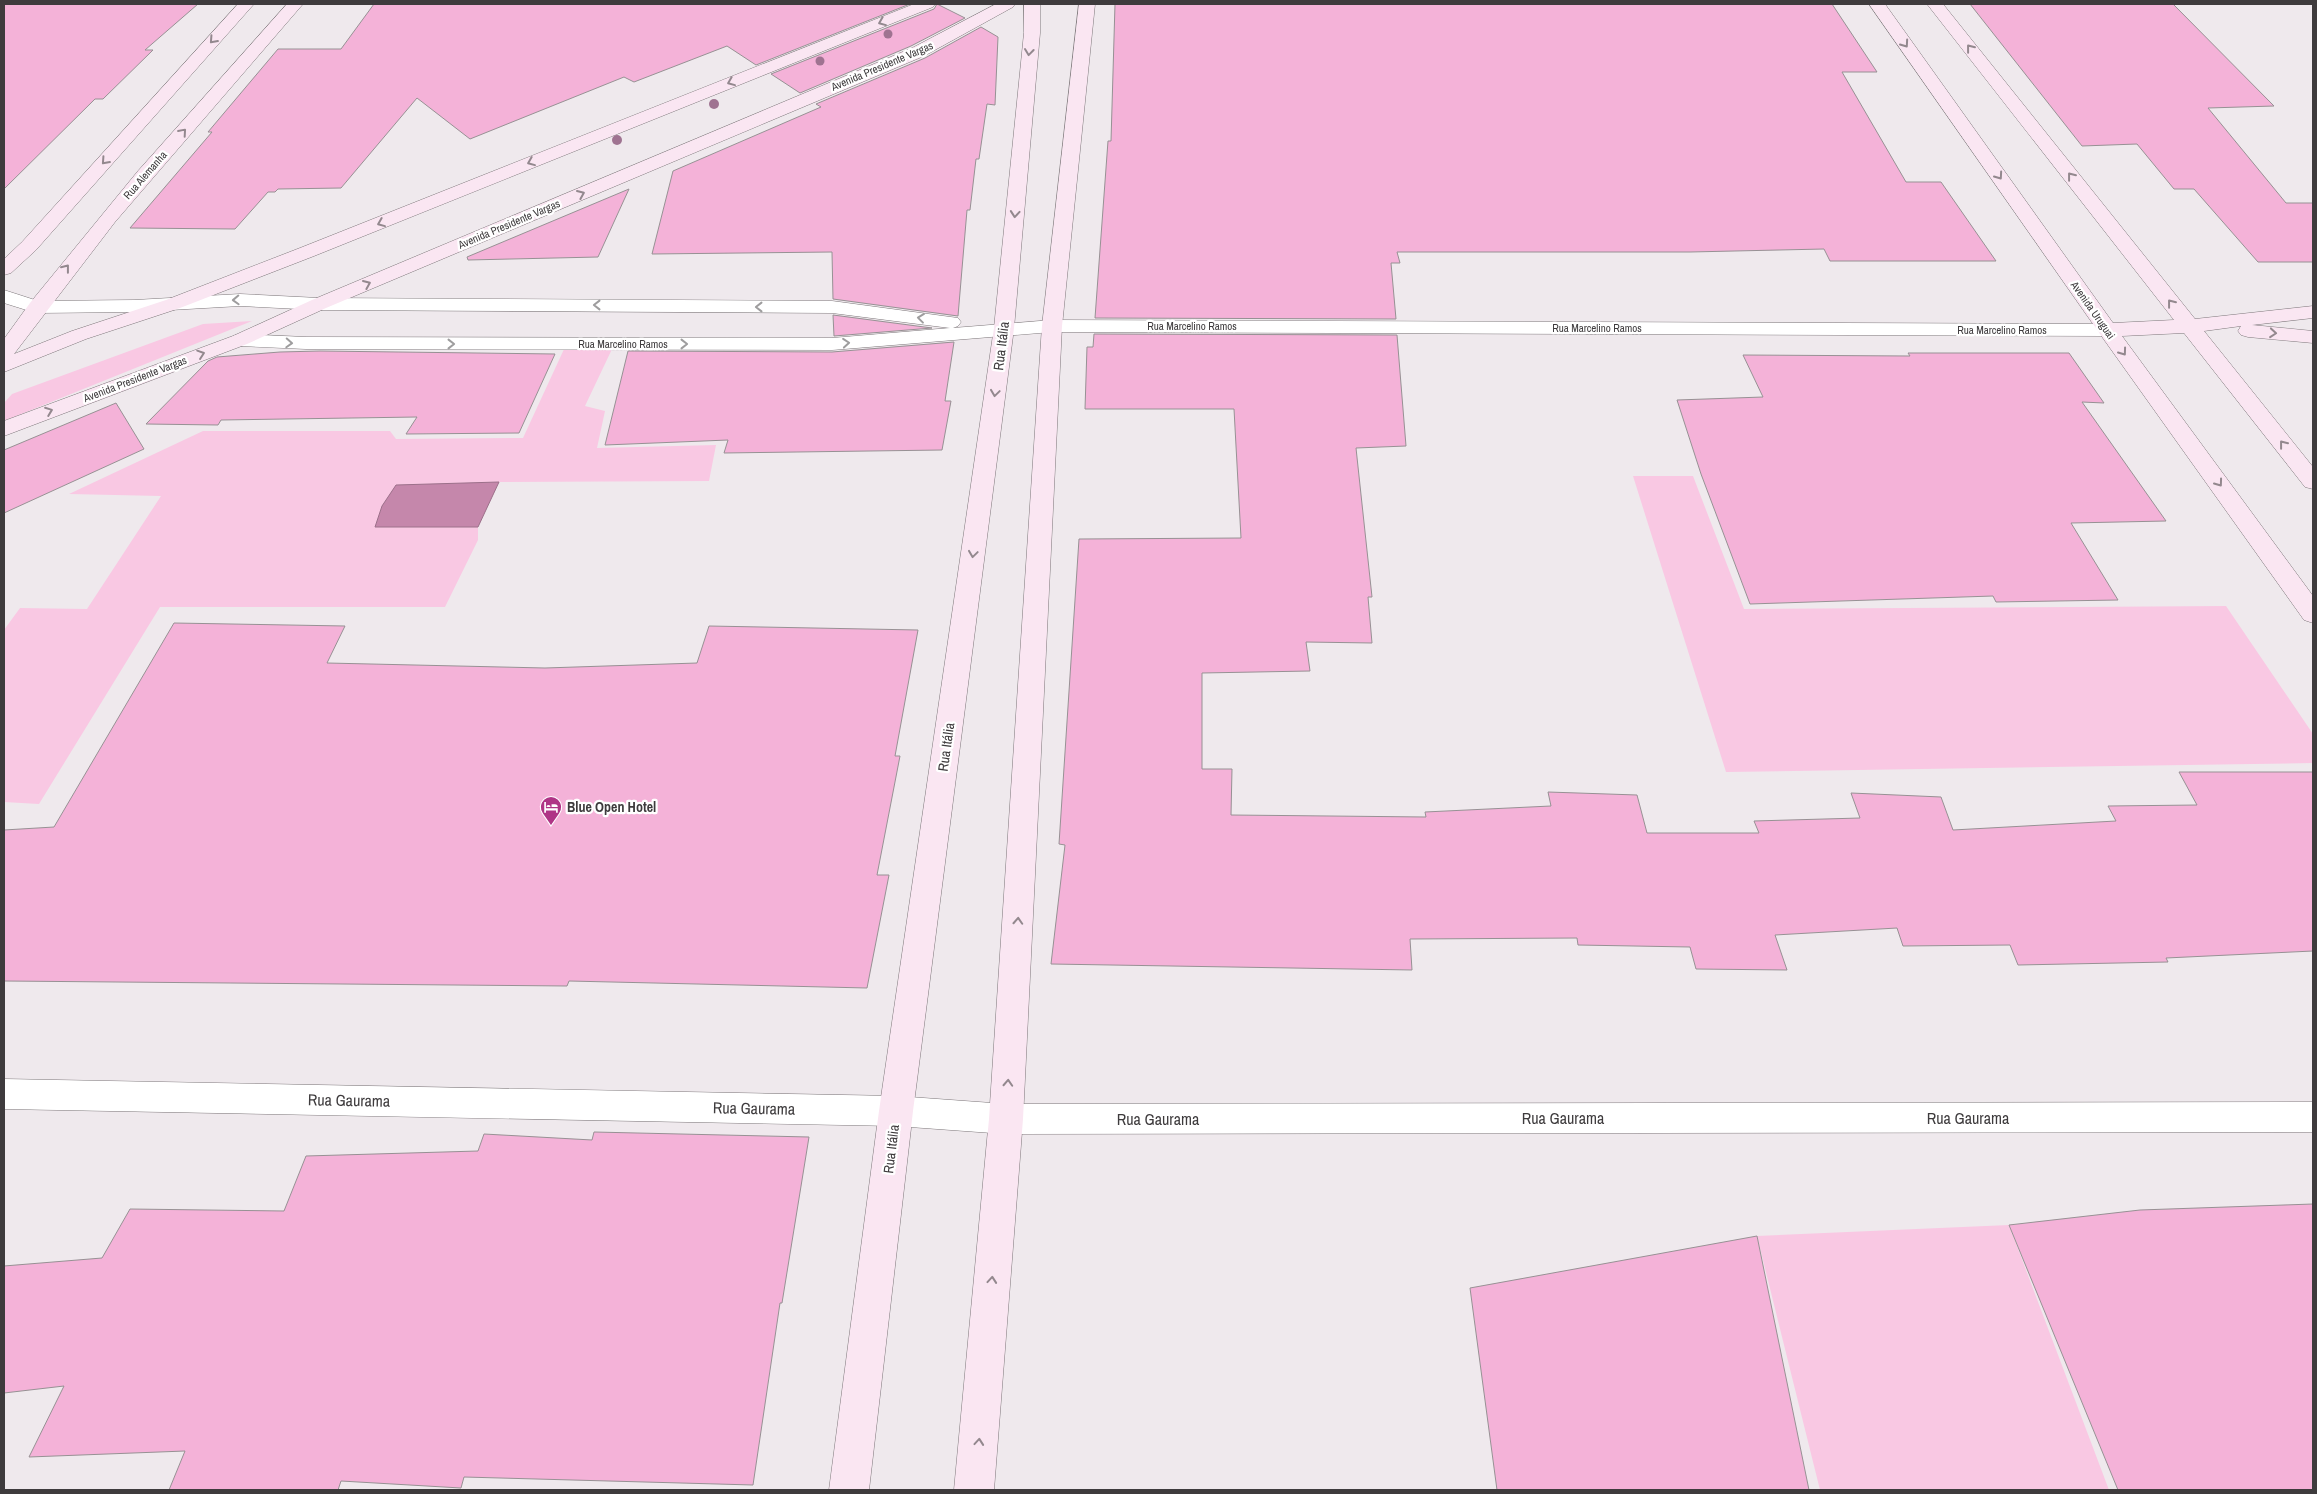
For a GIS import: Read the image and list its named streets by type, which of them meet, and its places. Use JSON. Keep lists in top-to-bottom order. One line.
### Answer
{"streets":{"main road":["Avenida Presidente Vargas","Rua Alemanha","Avenida Uruguai","Rua Marcelino Ramos","Rua Itália"],"street":["Rua Gaurama"]},"crossings":[["Avenida Presidente Vargas","Rua Marcelino Ramos"],["Rua Alemanha","Rua Marcelino Ramos"],["Avenida Uruguai","Rua Marcelino Ramos"],["Rua Marcelino Ramos","Rua Itália"],["Rua Itália","Rua Gaurama"]],"places":{"hotel":["Blue Open Hotel"]}}
